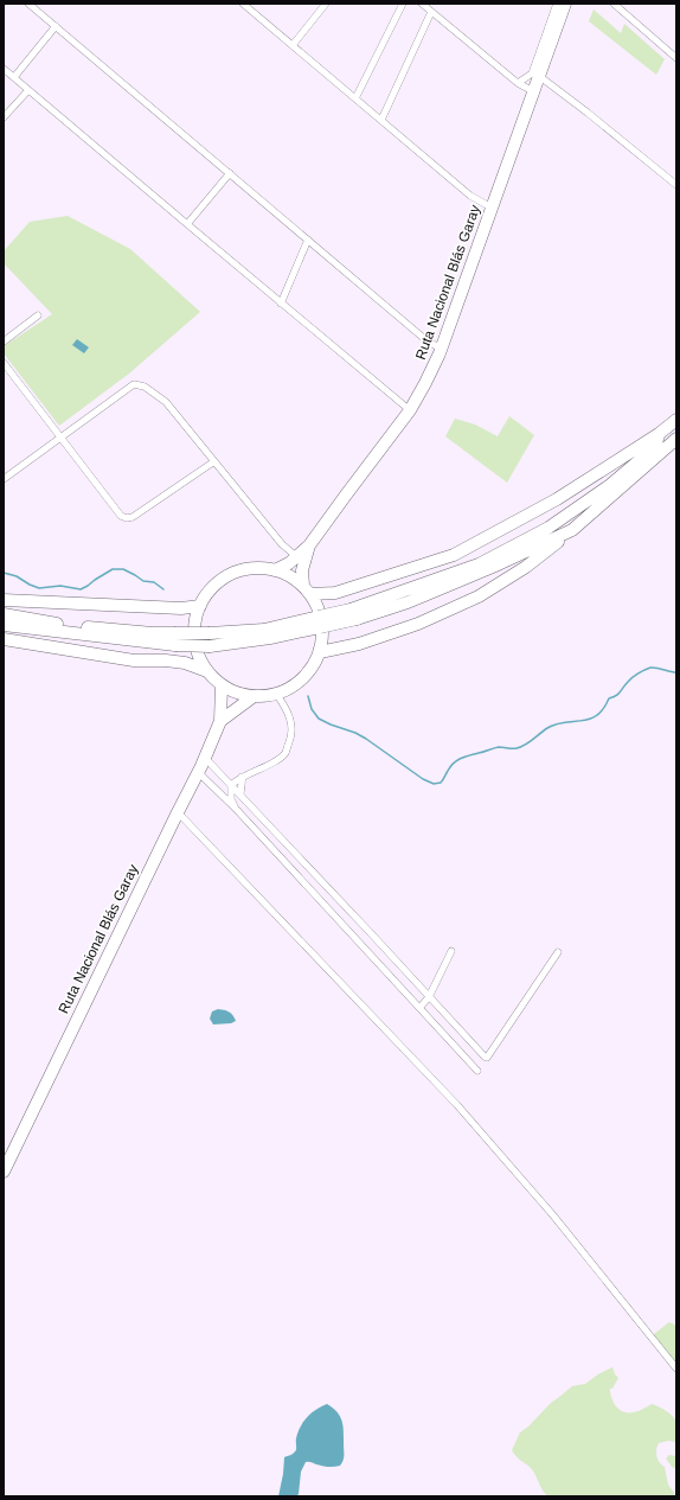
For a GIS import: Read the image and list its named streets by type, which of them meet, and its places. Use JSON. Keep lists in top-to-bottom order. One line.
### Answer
{"streets":{"highway":["Ruta Nacional Blás Garay"]}}
